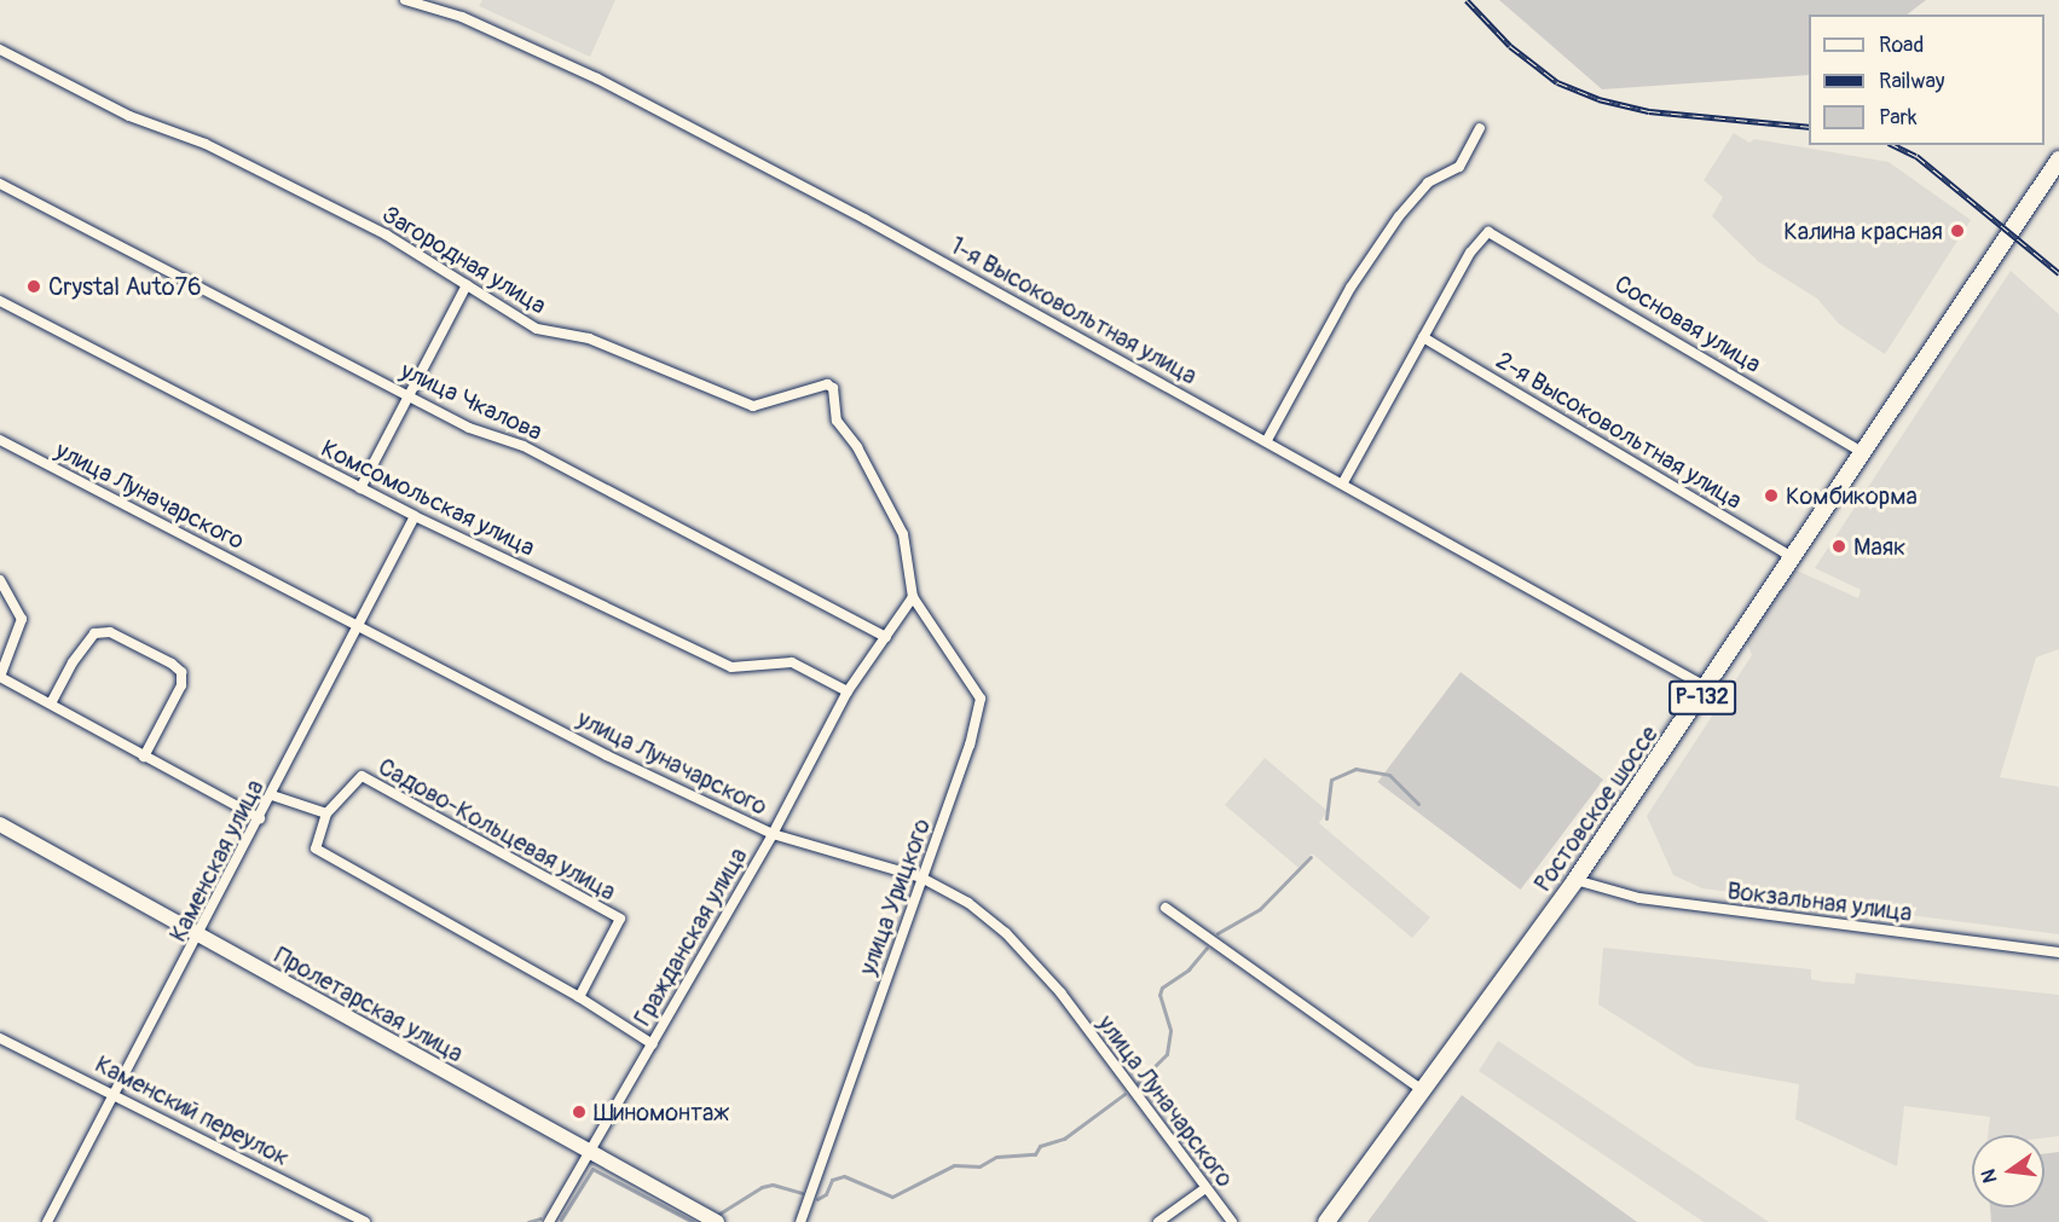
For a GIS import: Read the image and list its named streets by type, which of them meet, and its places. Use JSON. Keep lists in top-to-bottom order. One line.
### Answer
{"streets":{"main road":["Р-132","Ростовское шоссе","Пролетарская улица"],"street":["Загородная улица","1-я Высоковольтная улица","Сосновая улица","улица Чкалова","2-я Высоковольтная улица","улица Луначарского","Комсомольская улица","Садово-Кольцевая улица","Каменская улица","улица Урицкого","Вокзальная улица","Гражданская улица","Каменский переулок"]},"crossings":[["Загородная улица","улица Урицкого"],["Загородная улица","Гражданская улица"],["1-я Высоковольтная улица","Ростовское шоссе"],["Сосновая улица","2-я Высоковольтная улица"],["Сосновая улица","Ростовское шоссе"],["улица Чкалова","Гражданская улица"],["2-я Высоковольтная улица","Ростовское шоссе"],["улица Луначарского","Каменская улица"],["улица Луначарского","улица Урицкого"],["улица Луначарского","Гражданская улица"],["Комсомольская улица","Каменская улица"],["Комсомольская улица","Гражданская улица"],["Ростовское шоссе","Вокзальная улица"],["Садово-Кольцевая улица","Гражданская улица"],["Каменская улица","Пролетарская улица"],["Каменская улица","Каменский переулок"],["улица Урицкого","Гражданская улица"],["Гражданская улица","Пролетарская улица"]],"places":["Калина красная","Crystal Auto76","Комбикорма","Маяк","Шиномонтаж"],"legend":["Road","Railway","Park"],"north":"left"}
